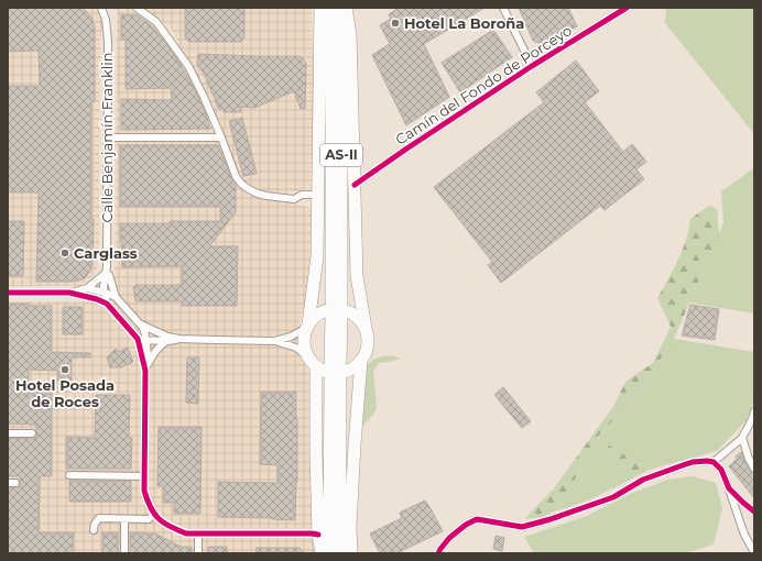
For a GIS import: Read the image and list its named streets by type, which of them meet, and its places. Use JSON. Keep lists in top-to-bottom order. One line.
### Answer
{"streets":{"highway":["AS-II"],"street":["Camín del Fondo de Porceyo","Calle Benjamín Franklin"]},"places":["Hotel La Boroña","Carglass","Hotel Posada de Roces"]}
